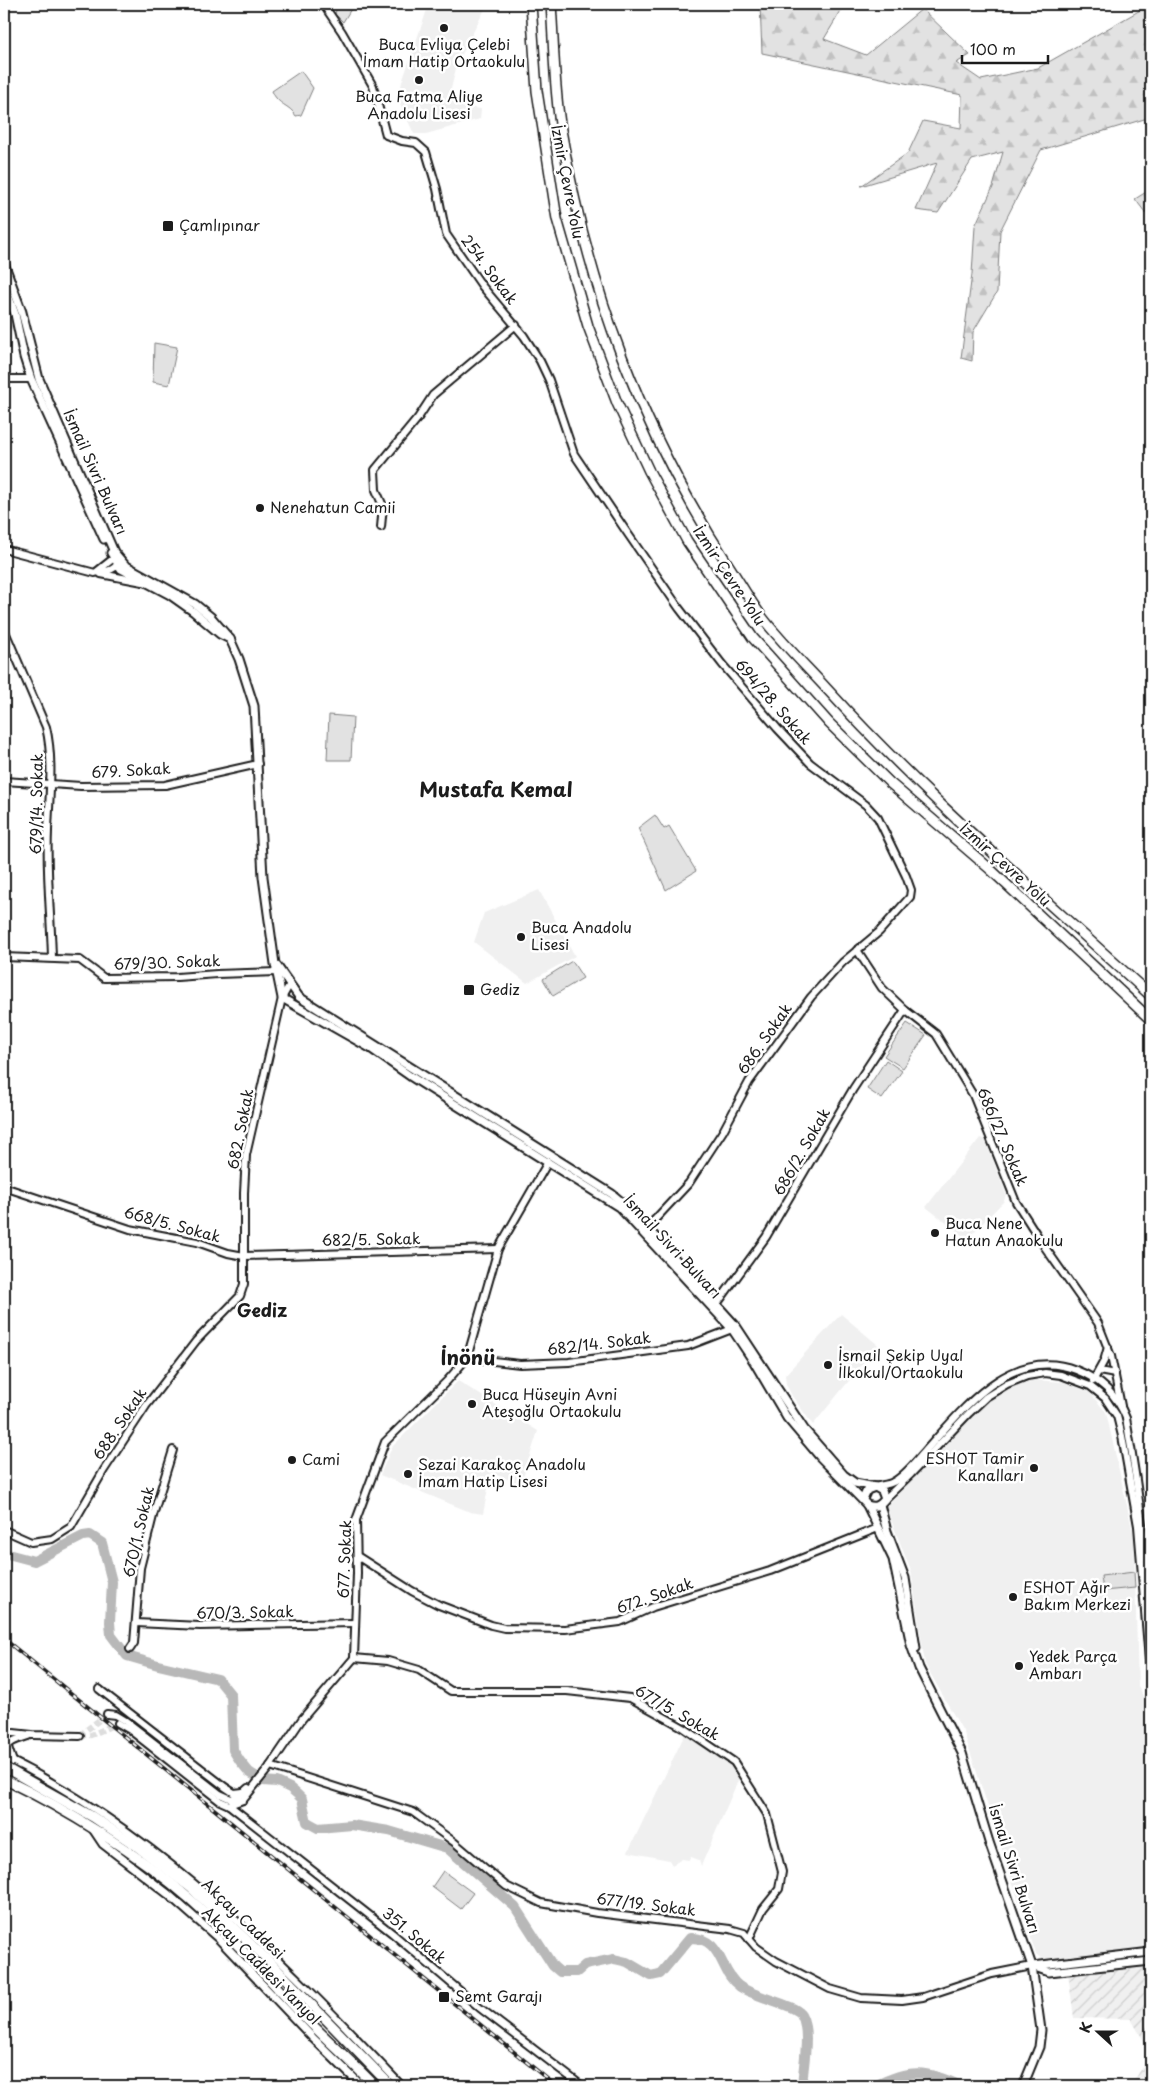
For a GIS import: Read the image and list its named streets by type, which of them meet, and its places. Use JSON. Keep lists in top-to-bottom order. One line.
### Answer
{"streets":{"highway":["İzmir Çevre Yolu","Akçay Caddesi"],"main road":["İsmail Sivri Bulvarı","677/19. Sokak","Akçay Caddesi Yanyol"],"street":["254. Sokak","694/28. Sokak","679. Sokak","679/14. Sokak","679/30. Sokak","686. Sokak","682. Sokak","686/27. Sokak","686/2. Sokak","668/5. Sokak","682/5. Sokak","682/14. Sokak","688. Sokak","670/1. Sokak","677. Sokak","672. Sokak","670/3. Sokak","677/5. Sokak","351. Sokak"]},"crossings":[["254. Sokak","694/28. Sokak"],["İsmail Sivri Bulvarı","679. Sokak"],["İsmail Sivri Bulvarı","679/30. Sokak"],["İsmail Sivri Bulvarı","686. Sokak"],["İsmail Sivri Bulvarı","682. Sokak"],["İsmail Sivri Bulvarı","686/2. Sokak"],["İsmail Sivri Bulvarı","682/14. Sokak"],["İsmail Sivri Bulvarı","677. Sokak"],["İsmail Sivri Bulvarı","672. Sokak"],["İsmail Sivri Bulvarı","677/19. Sokak"],["694/28. Sokak","686. Sokak"],["679. Sokak","679/14. Sokak"],["679/14. Sokak","679/30. Sokak"],["686. Sokak","686/27. Sokak"],["682. Sokak","668/5. Sokak"],["682. Sokak","682/5. Sokak"],["682. Sokak","688. Sokak"],["686/27. Sokak","686/2. Sokak"],["668/5. Sokak","682/5. Sokak"],["682/5. Sokak","677. Sokak"],["682/14. Sokak","677. Sokak"],["670/1. Sokak","670/3. Sokak"],["677. Sokak","672. Sokak"],["677. Sokak","670/3. Sokak"],["677. Sokak","677/5. Sokak"],["677/5. Sokak","677/19. Sokak"],["Akçay Caddesi","Akçay Caddesi Yanyol"]],"districts":["Mustafa Kemal","Gediz","İnönü"],"places":{"other":["Buca Evliya Çelebi İmam Hatip Ortaokulu","Buca Fatma Aliye Anadolu Lisesi","Nenehatun Camii","Buca Anadolu Lisesi","Buca Nene Hatun Anaokulu","İsmail Şekip Uyal İlkokul/Ortaokulu","Buca Hüseyin Avni Ateşoğlu Ortaokulu","Cami","ESHOT Tamir Kanalları","Sezai Karakoç Anadolu İmam Hatip Lisesi","ESHOT Ağır Bakım Merkezi","Yedek Parça Ambarı"],"transit":["Çamlıpınar","Gediz","Semt Garajı"]},"scale_bar":"100 m","north":"left"}
